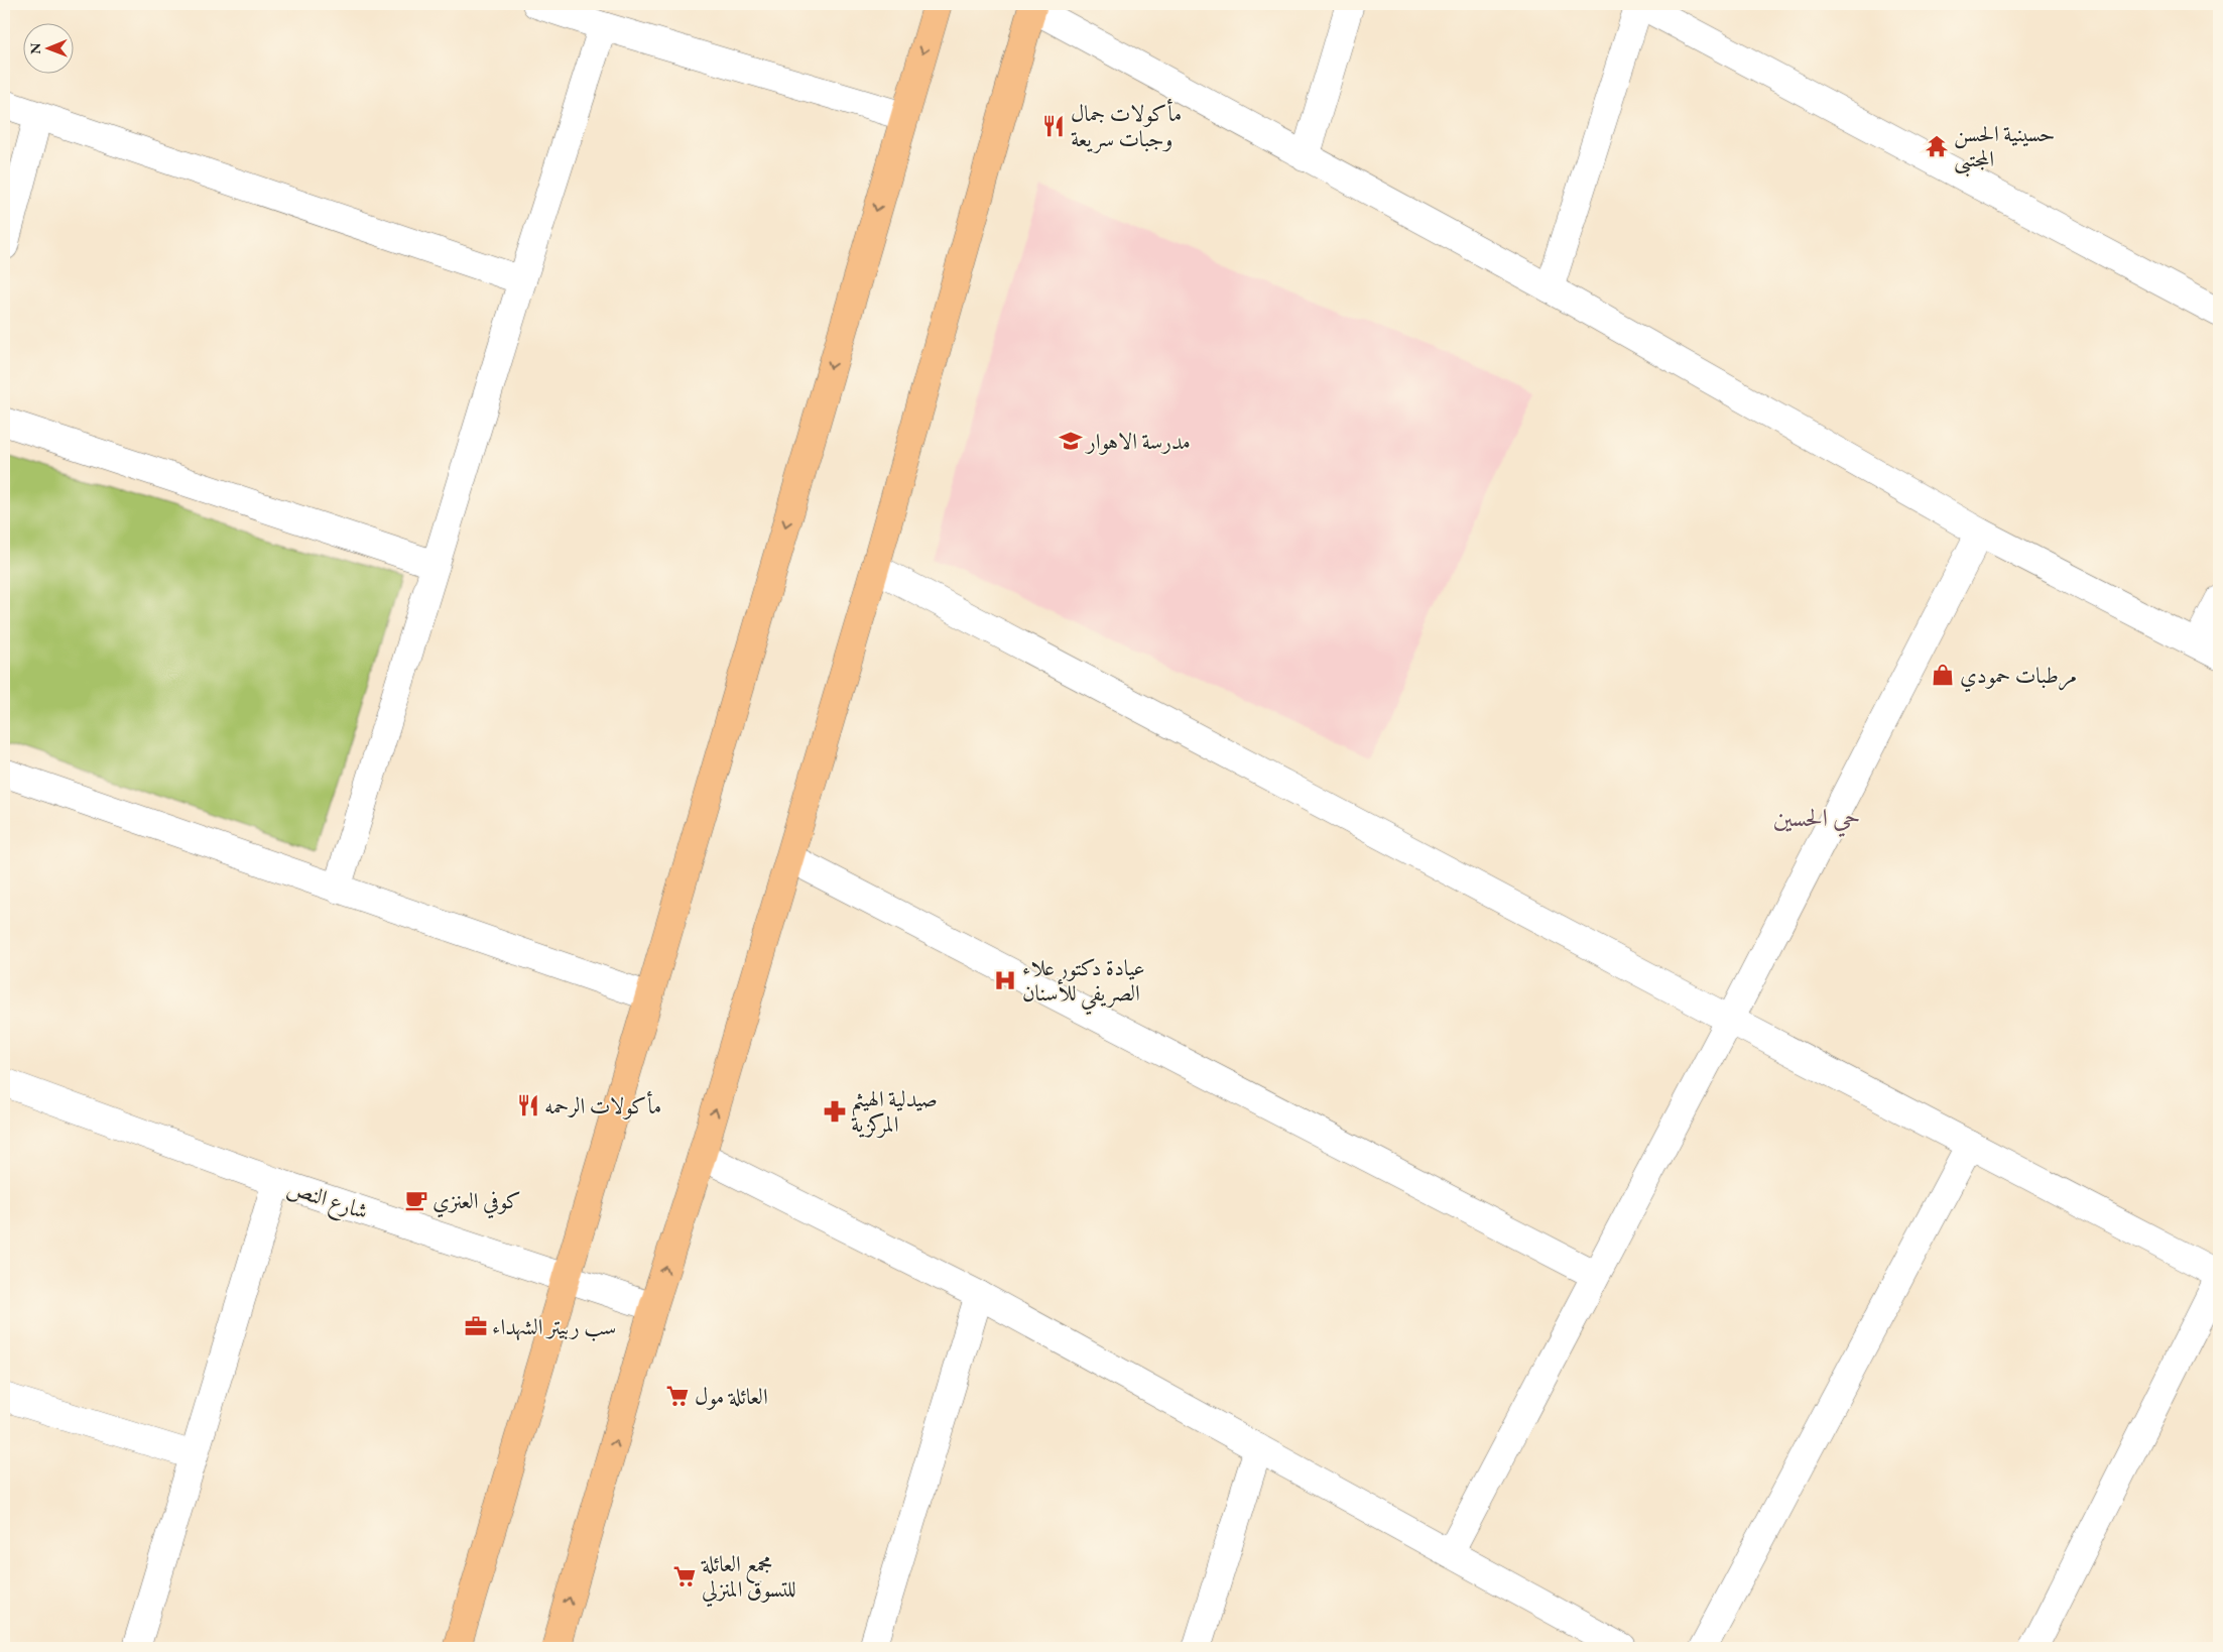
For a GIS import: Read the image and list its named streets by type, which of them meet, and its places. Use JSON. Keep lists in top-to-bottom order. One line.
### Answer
{"streets":{"street":["شارع النص"]},"districts":["حي الحسين"],"places":{"restaurant":["مأكولات جمال وجبات سريعة","مأكولات الرحمه"],"temple":["حسينية الحسن المجتبى"],"school or university":["مدرسة الاهوار"],"shop":["مرطبات حمودي"],"hospital":["عيادة دكتور علاء الصريفي للأسنان"],"pharmacy":["صيدلية الهيثم المركزية"],"cafe":["كوفي العنزي"],"office":["سب ربيتر الشهداء"],"supermarket":["العائلة مول","مجمع العائلة للتسوق المنزلي"]},"north":"left"}
